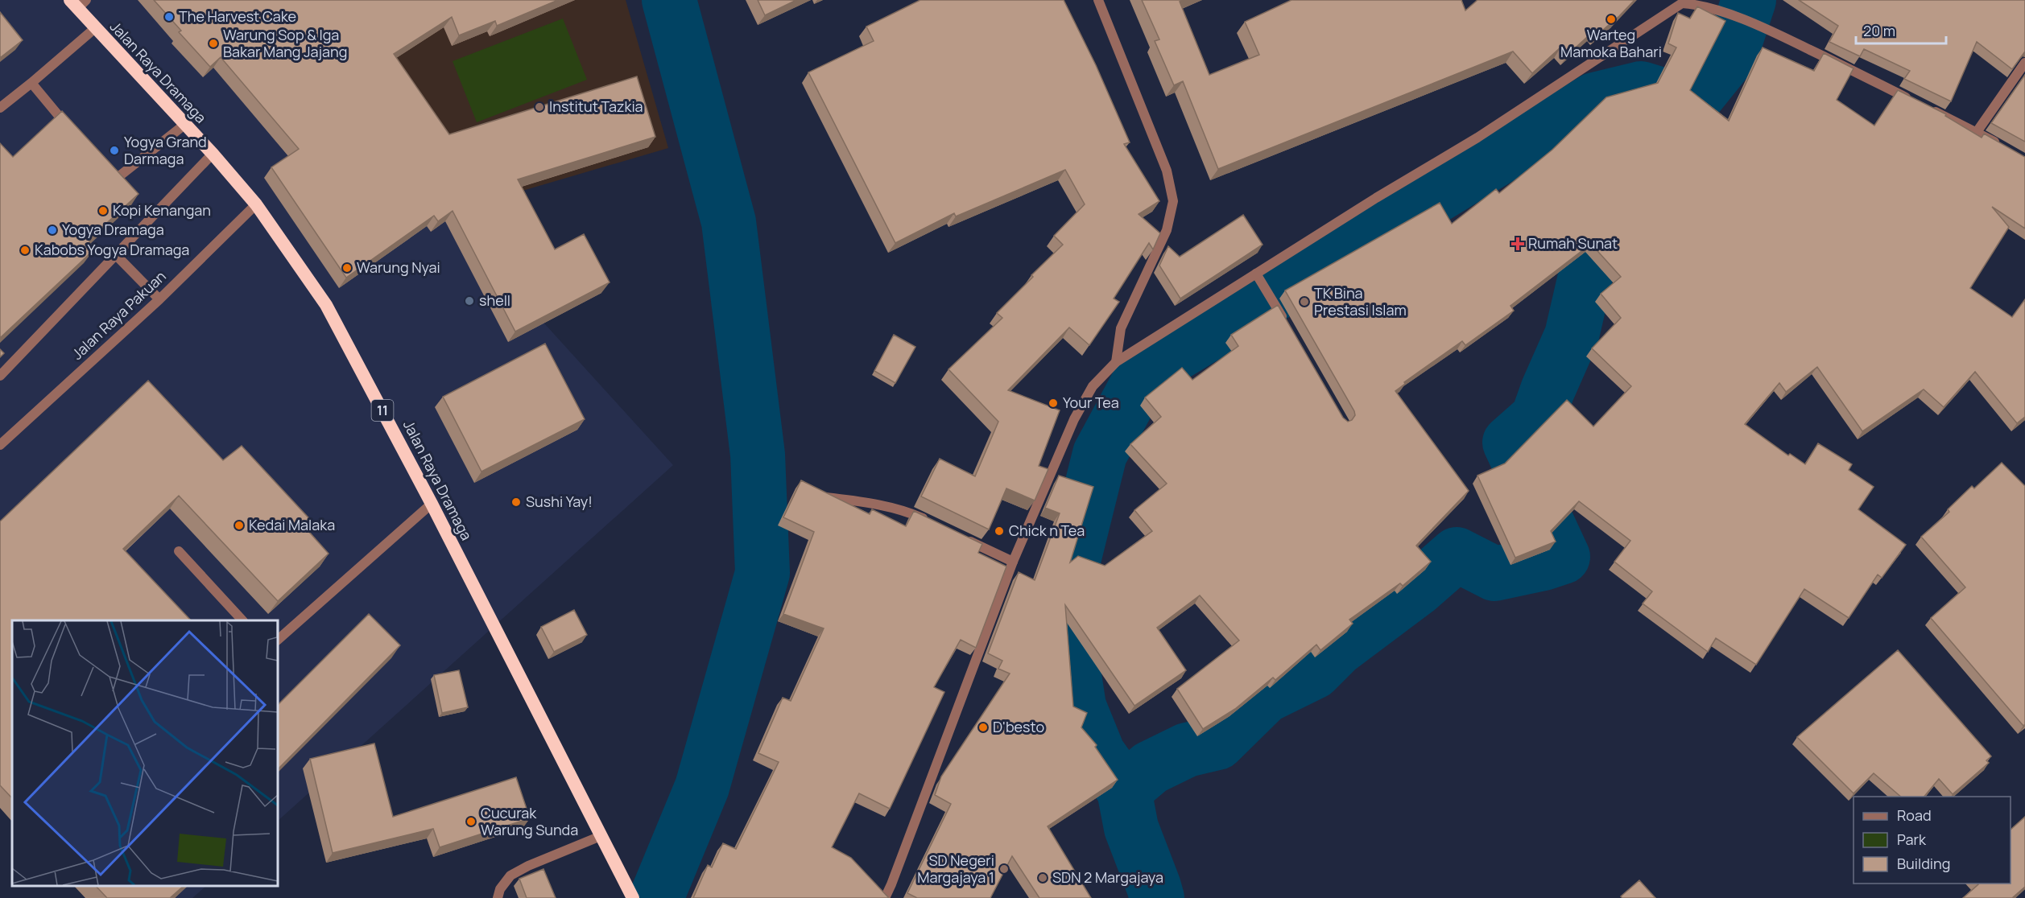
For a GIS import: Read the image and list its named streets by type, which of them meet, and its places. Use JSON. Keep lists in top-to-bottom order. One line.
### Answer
{"streets":{"highway":["Jalan Raya Dramaga","11"],"street":["Jalan Raya Pakuan"]},"crossings":[["Jalan Raya Dramaga","Jalan Raya Pakuan"]],"places":{"other":["The Harvest Cake","Warteg Mamoka Bahari","Warung Sop & Iga Bakar Mang Jajang","Institut Tazkia","Yogya Grand Darmaga","Kopi Kenangan","Yogya Dramaga","Kabobs Yogya Dramaga","Warung Nyai","shell","TK Bina Prestasi Islam","Your Tea","Sushi Yay!","Kedai Malaka","Chick n Tea","D'besto","Cucurak Warung Sunda","SD Negeri Margajaya 1","SDN 2 Margajaya"],"health":["Rumah Sunat"]},"legend":["Road","Park","Building"],"scale_bar":"20 m"}
